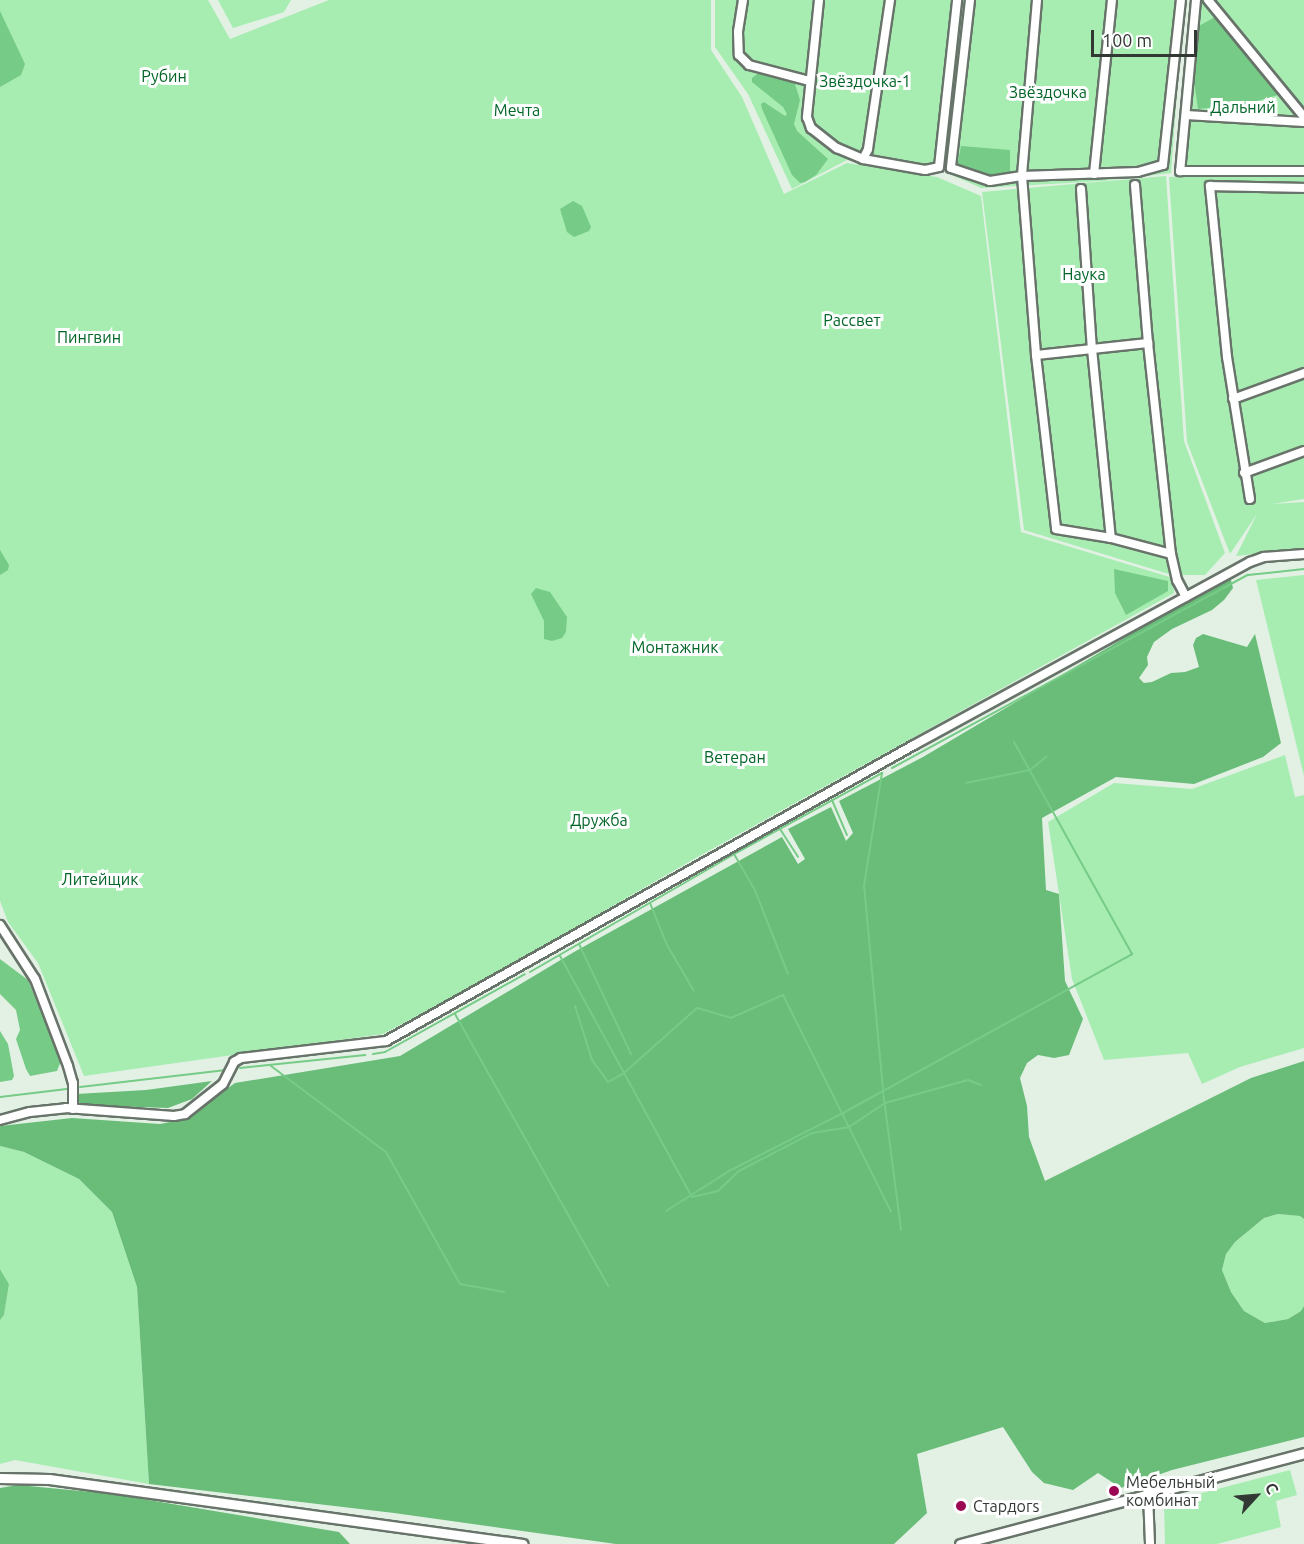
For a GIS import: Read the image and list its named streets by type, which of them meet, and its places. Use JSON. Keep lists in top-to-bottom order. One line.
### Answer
{"parks":["Рубин","Звёздочка-1","Звёздочка","Дальний","Мечта","Наука","Рассвет","Пингвин","Монтажник","Ветеран","Дружба","Литейщик"],"places":["Мебельный комбинат","Стардогs"],"scale_bar":"100 m","north":"top right"}
